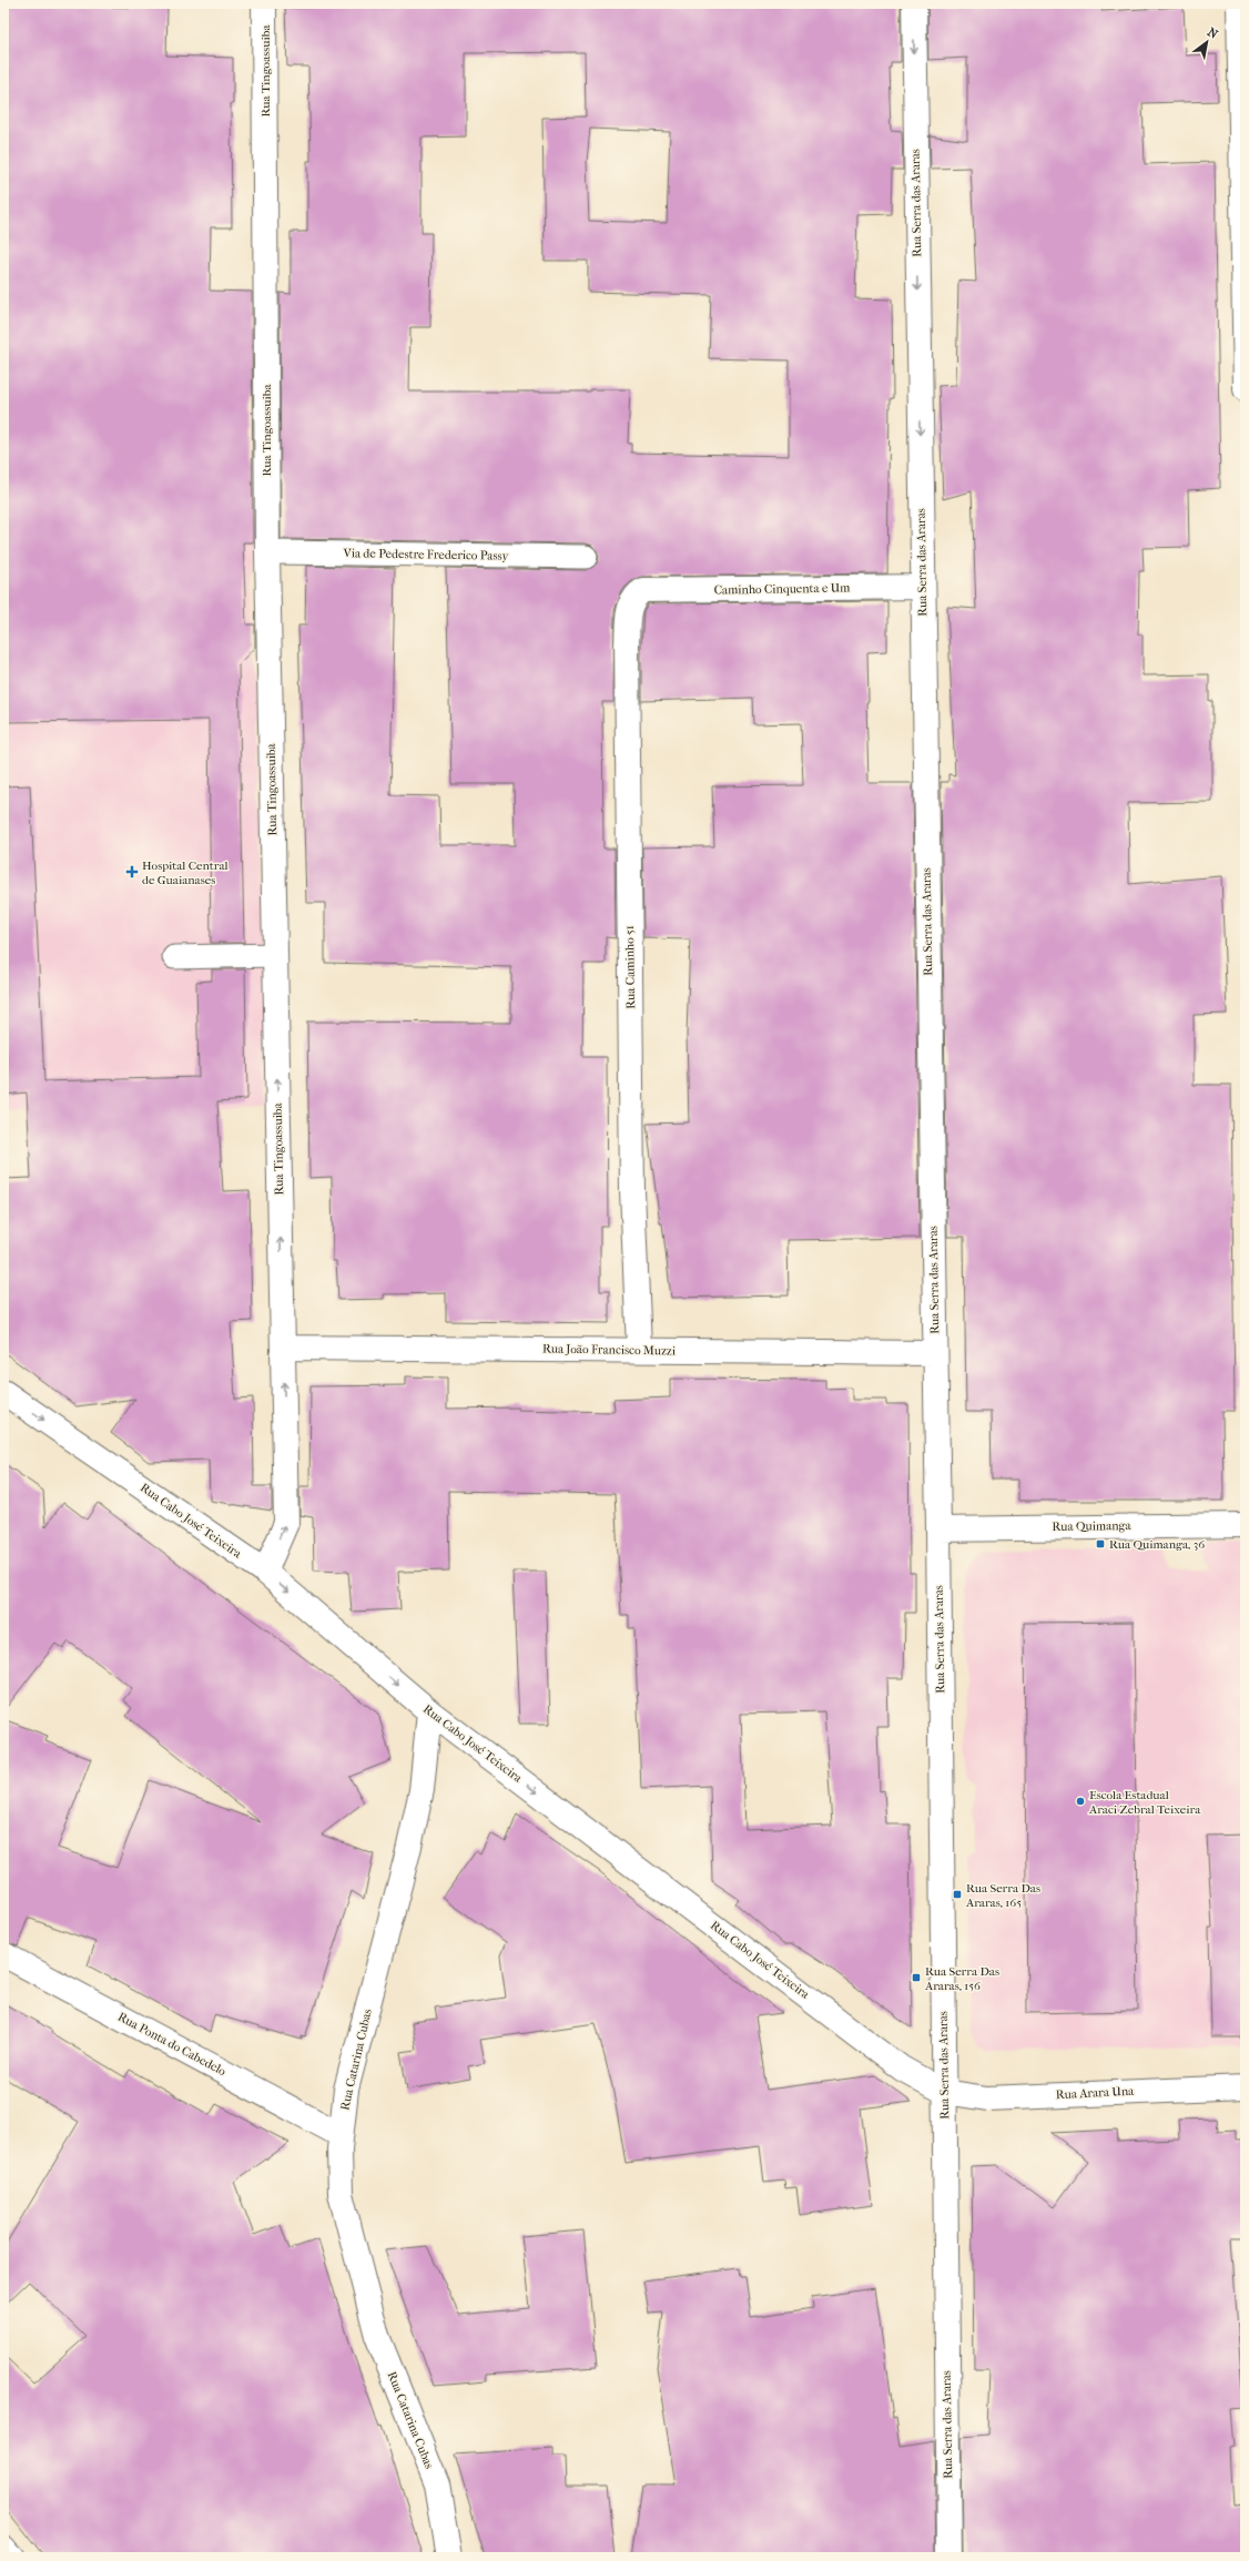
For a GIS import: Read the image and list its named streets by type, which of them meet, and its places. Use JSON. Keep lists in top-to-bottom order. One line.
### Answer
{"streets":{"street":["Rua Tingoassuiba","Rua Serra das Araras","Caminho Cinquenta e Um","Rua Caminho 51","Rua João Francisco Muzzi","Rua Cabo José Teixeira","Rua Quimanga","Rua Ponta do Cabedelo","Rua Catarina Cubas","Rua Arara Una"],"lane":["Via de Pedestre Frederico Passy"]},"crossings":[["Rua Tingoassuiba","Via de Pedestre Frederico Passy"],["Rua Tingoassuiba","Rua João Francisco Muzzi"],["Rua Tingoassuiba","Rua Cabo José Teixeira"],["Rua Serra das Araras","Caminho Cinquenta e Um"],["Rua Serra das Araras","Rua João Francisco Muzzi"],["Rua Serra das Araras","Rua Cabo José Teixeira"],["Rua Serra das Araras","Rua Quimanga"],["Rua Serra das Araras","Rua Arara Una"],["Caminho Cinquenta e Um","Rua Caminho 51"],["Rua Caminho 51","Rua João Francisco Muzzi"],["Rua Cabo José Teixeira","Rua Catarina Cubas"],["Rua Cabo José Teixeira","Rua Arara Una"],["Rua Ponta do Cabedelo","Rua Catarina Cubas"]],"one_way":["Rua Tingoassuiba","Rua Cabo José Teixeira"],"places":{"health":["Hospital Central de Guaianases"],"transit":["Rua Quimanga, 36","Rua Serra Das Araras, 165","Rua Serra Das Araras, 156"],"other":["Escola Estadual Araci Zebral Teixeira"]},"north":"top right"}
